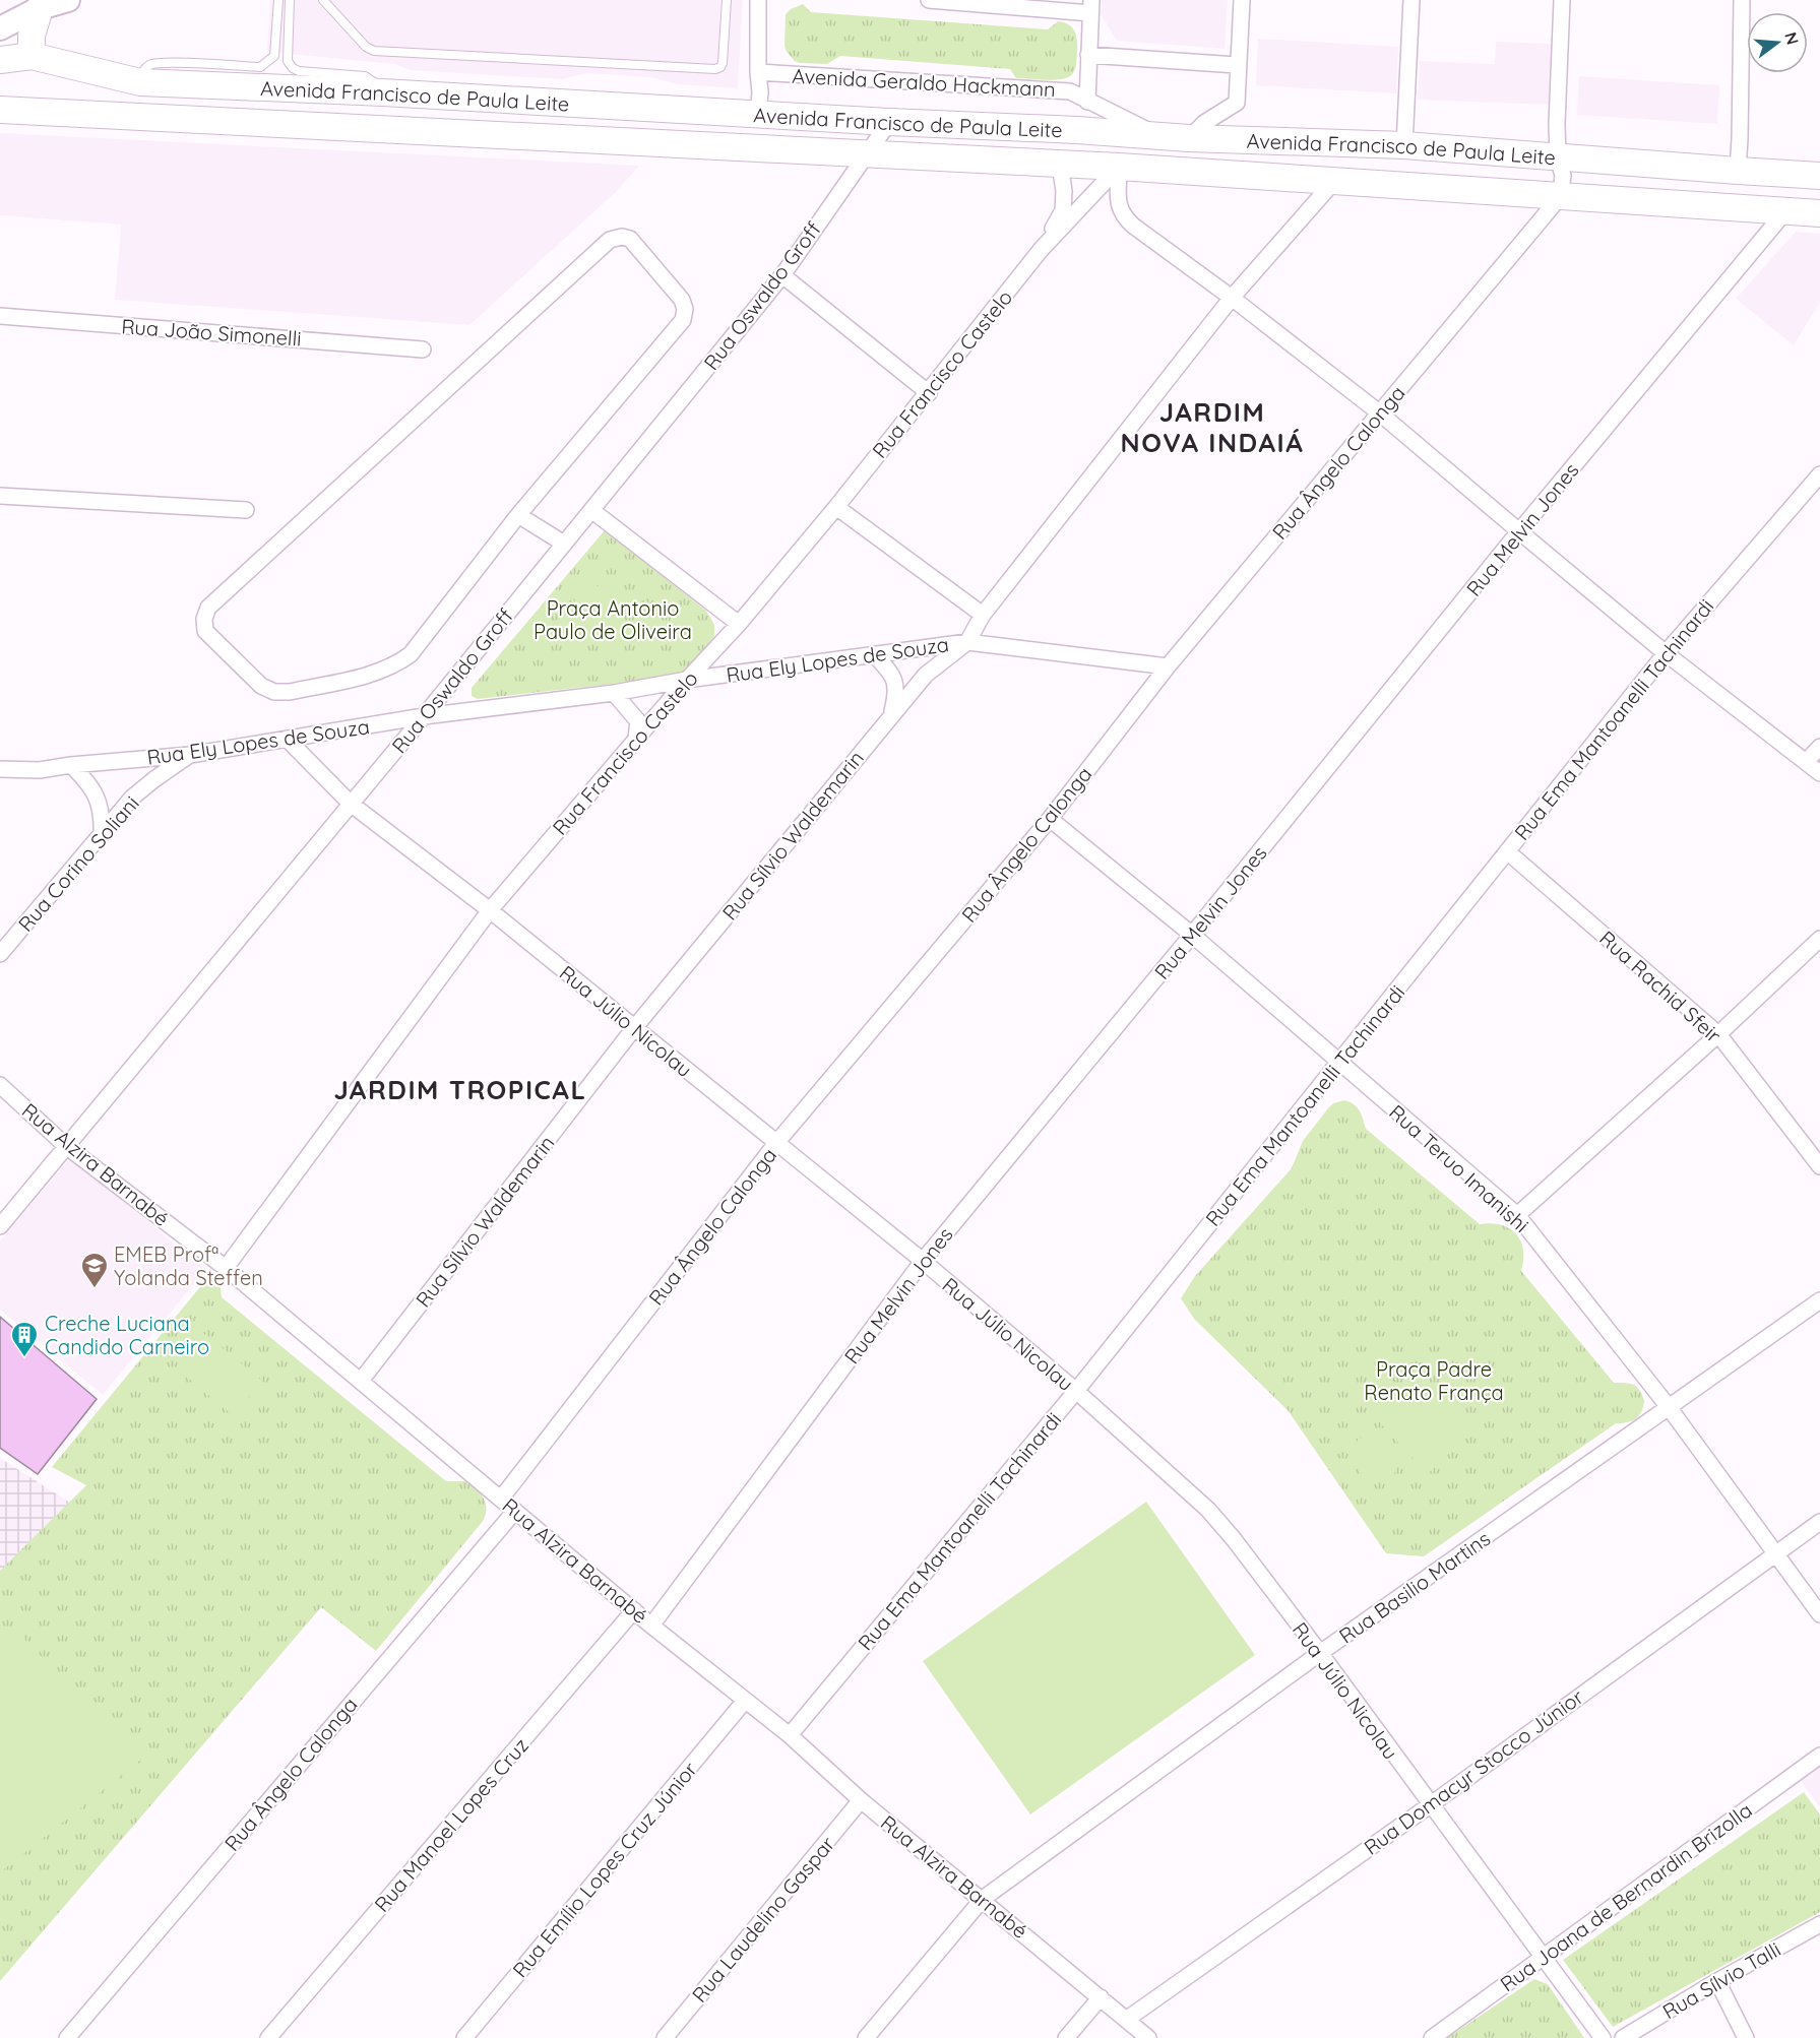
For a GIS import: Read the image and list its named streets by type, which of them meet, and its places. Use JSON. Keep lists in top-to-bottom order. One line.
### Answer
{"streets":{"main road":["Avenida Francisco de Paula Leite"],"street":["Avenida Geraldo Hackmann","Rua Oswaldo Groff","Rua João Simonelli","Rua Francisco Castelo","Rua Ângelo Calonga","Rua Melvin Jones","Rua Ely Lopes de Souza","Rua Ema Mantoanelli Tachinardi","Rua Sílvio Waldemarin","Rua Corino Soliani","Rua Rachid Sfeir","Rua Júlio Nicolau","Rua Alzira Barnabé","Rua Teruo Imanishi","Rua Basilio Martins","Rua Domacyr Stocco Júnior","Rua Manoel Lopes Cruz","Rua Emílio Lopes Cruz Júnior","Rua Joana de Bernardin Brizolla","Rua Laudelino Gaspar","Rua Sílvio Talli"]},"crossings":[["Avenida Geraldo Hackmann","Avenida Francisco de Paula Leite"],["Avenida Francisco de Paula Leite","Rua Oswaldo Groff"],["Avenida Francisco de Paula Leite","Rua Francisco Castelo"],["Avenida Francisco de Paula Leite","Rua Ângelo Calonga"],["Avenida Francisco de Paula Leite","Rua Melvin Jones"],["Avenida Francisco de Paula Leite","Rua Sílvio Waldemarin"],["Rua Oswaldo Groff","Rua Ely Lopes de Souza"],["Rua Oswaldo Groff","Rua Júlio Nicolau"],["Rua Oswaldo Groff","Rua Alzira Barnabé"],["Rua Francisco Castelo","Rua Ely Lopes de Souza"],["Rua Francisco Castelo","Rua Júlio Nicolau"],["Rua Francisco Castelo","Rua Alzira Barnabé"],["Rua Ângelo Calonga","Rua Ely Lopes de Souza"],["Rua Ângelo Calonga","Rua Júlio Nicolau"],["Rua Ângelo Calonga","Rua Alzira Barnabé"],["Rua Ângelo Calonga","Rua Teruo Imanishi"],["Rua Melvin Jones","Rua Júlio Nicolau"],["Rua Melvin Jones","Rua Alzira Barnabé"],["Rua Melvin Jones","Rua Teruo Imanishi"],["Rua Ely Lopes de Souza","Rua Sílvio Waldemarin"],["Rua Ely Lopes de Souza","Rua Corino Soliani"],["Rua Ely Lopes de Souza","Rua Júlio Nicolau"],["Rua Ema Mantoanelli Tachinardi","Rua Rachid Sfeir"],["Rua Ema Mantoanelli Tachinardi","Rua Júlio Nicolau"],["Rua Ema Mantoanelli Tachinardi","Rua Alzira Barnabé"],["Rua Ema Mantoanelli Tachinardi","Rua Teruo Imanishi"],["Rua Sílvio Waldemarin","Rua Júlio Nicolau"],["Rua Sílvio Waldemarin","Rua Alzira Barnabé"],["Rua Júlio Nicolau","Rua Basilio Martins"],["Rua Júlio Nicolau","Rua Domacyr Stocco Júnior"],["Rua Júlio Nicolau","Rua Joana de Bernardin Brizolla"],["Rua Alzira Barnabé","Rua Basilio Martins"],["Rua Alzira Barnabé","Rua Domacyr Stocco Júnior"],["Rua Alzira Barnabé","Rua Manoel Lopes Cruz"],["Rua Alzira Barnabé","Rua Emílio Lopes Cruz Júnior"],["Rua Alzira Barnabé","Rua Laudelino Gaspar"],["Rua Teruo Imanishi","Rua Basilio Martins"],["Rua Teruo Imanishi","Rua Domacyr Stocco Júnior"]],"districts":["JARDIM NOVA INDAIÁ","JARDIM TROPICAL"],"parks":["Praça Antonio Paulo de Oliveira","Praça Padre Renato França"],"places":{"school or university":["EMEB Profª Yolanda Steffen"],"building":["Creche Luciana Candido Carneiro"]},"north":"right"}
